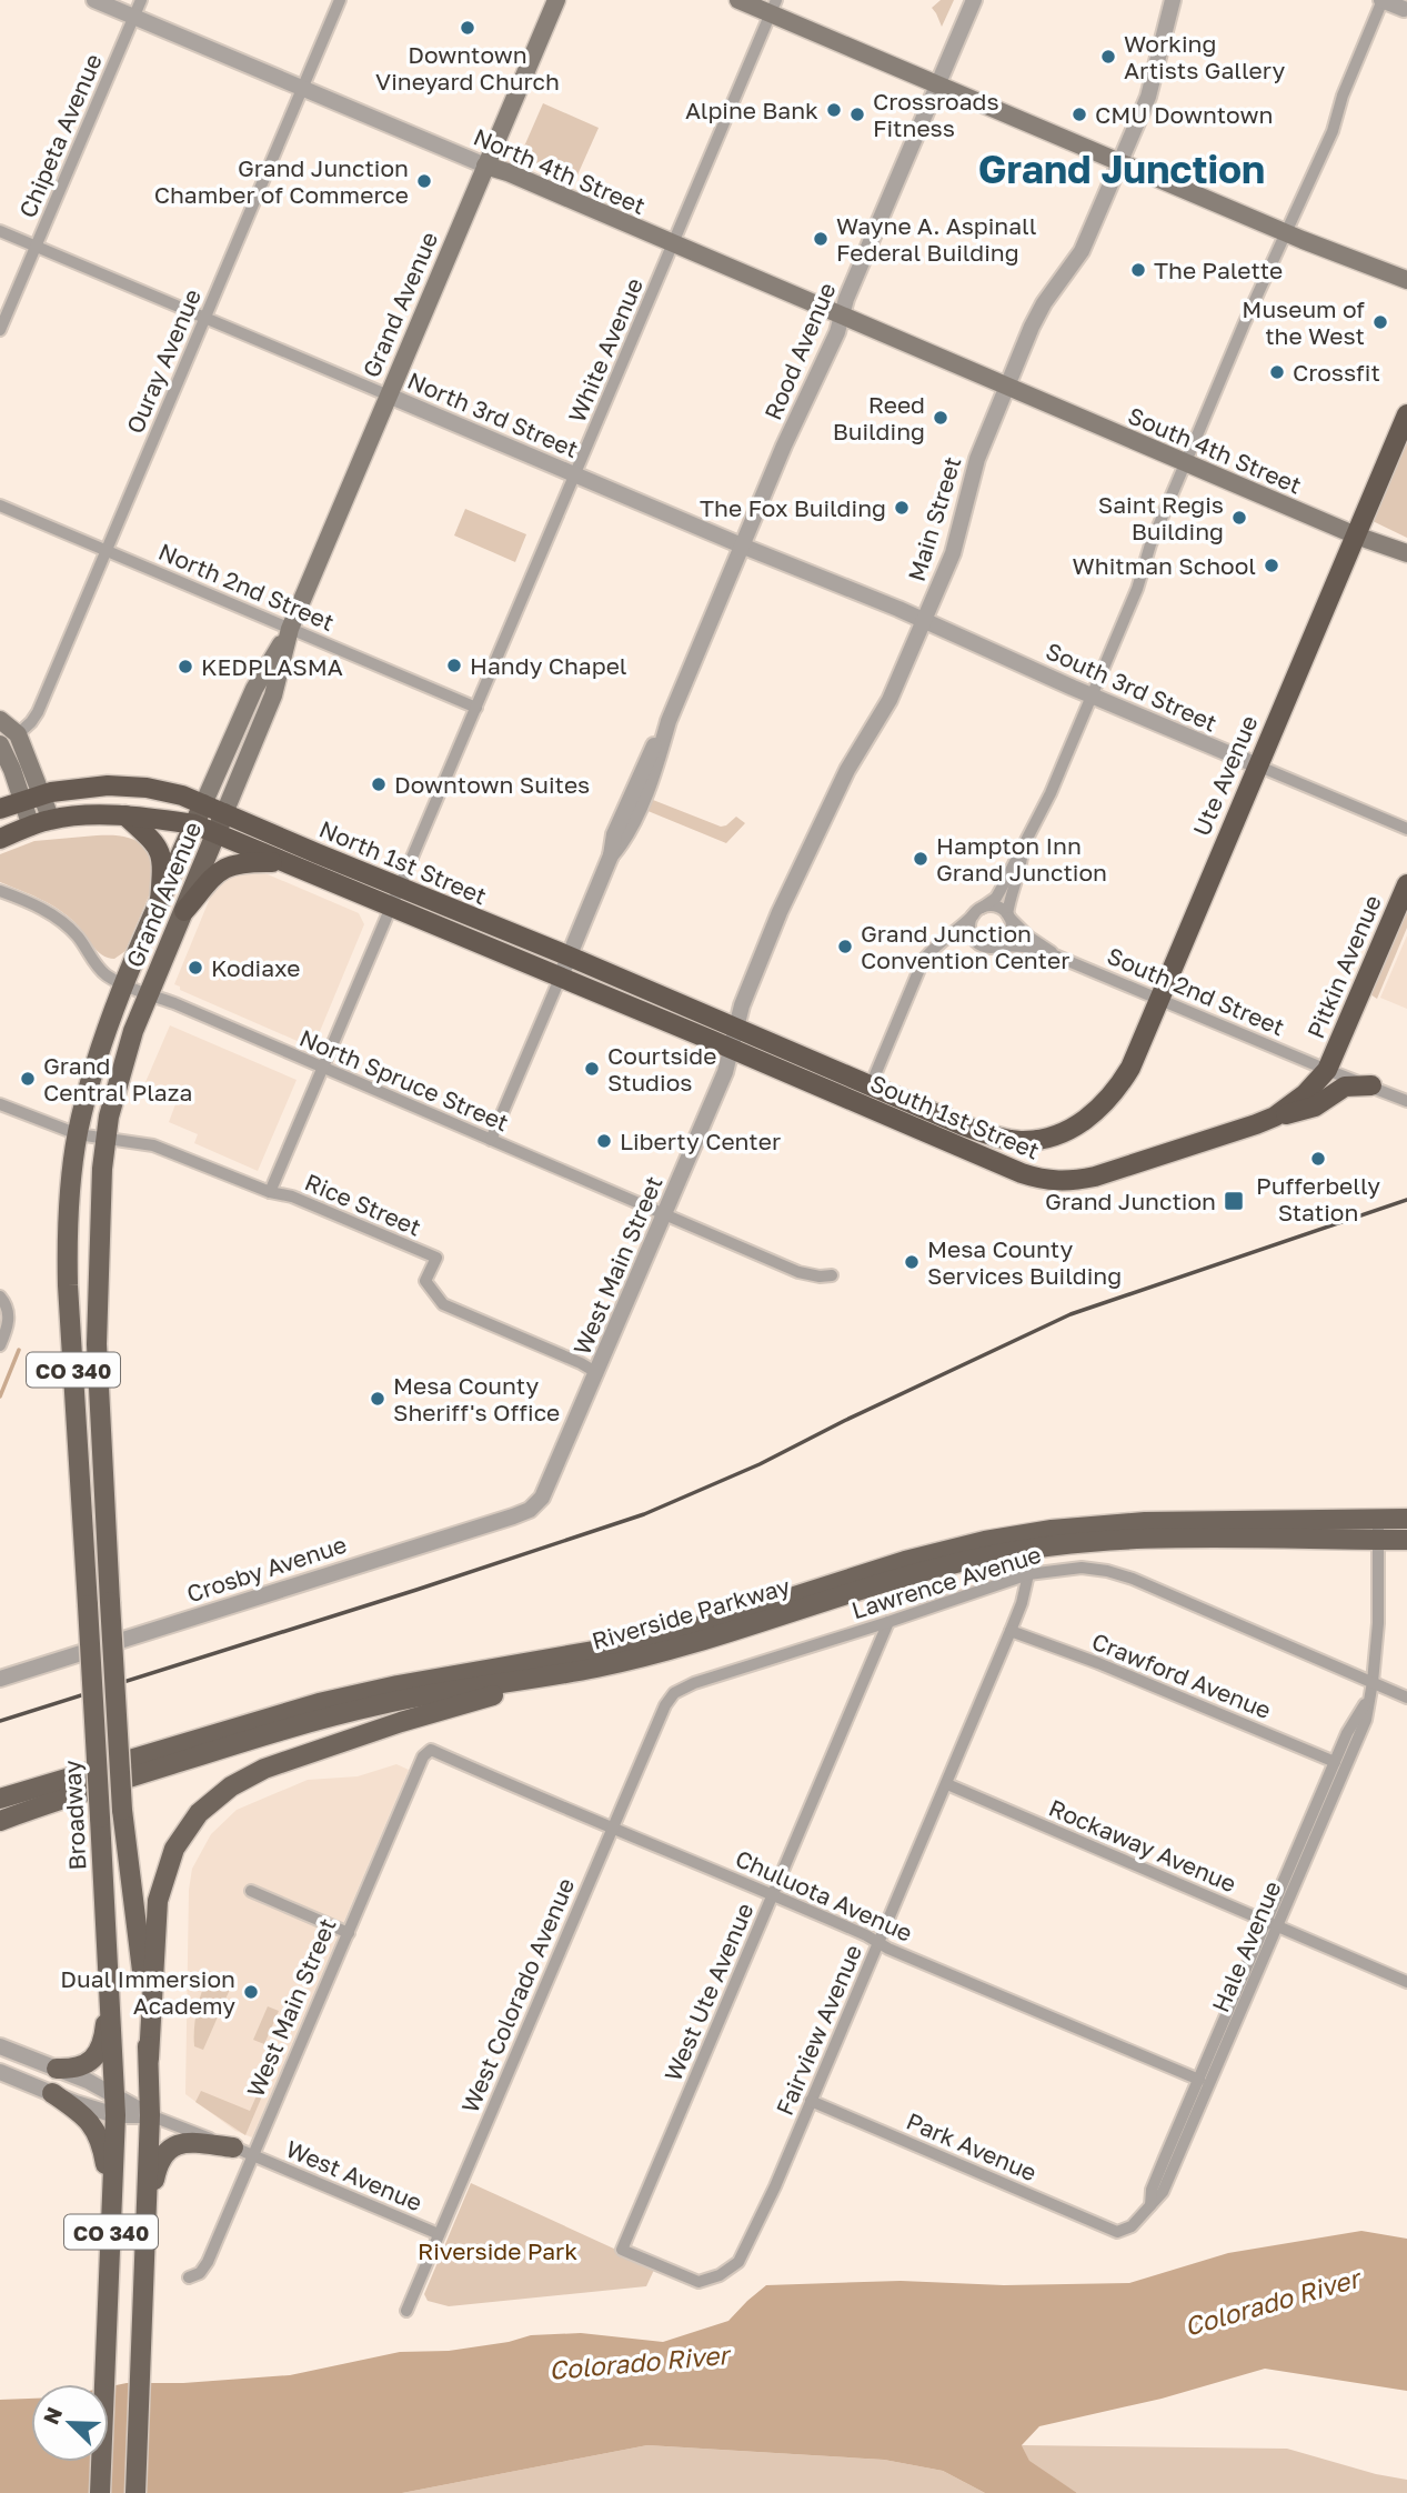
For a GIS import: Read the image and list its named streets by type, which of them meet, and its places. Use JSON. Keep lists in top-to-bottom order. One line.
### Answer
{"streets":{"highway":["Ute Avenue","North 1st Street","Pitkin Avenue","South 1st Street"],"main road":["North 4th Street","Grand Avenue","South 4th Street","CO 340","Riverside Parkway","Broadway"],"street":["Chipeta Avenue","White Avenue","Rood Avenue","Ouray Avenue","North 3rd Street","Main Street","North 2nd Street","South 3rd Street","South 2nd Street","North Spruce Street","Rice Street","West Main Street","Crosby Avenue","Lawrence Avenue","Crawford Avenue","Rockaway Avenue","Chuluota Avenue","Hale Avenue","West Ute Avenue","West Colorado Avenue","Fairview Avenue","Park Avenue","West Avenue"]},"crossings":[["Chipeta Avenue","North 4th Street"],["Chipeta Avenue","North 3rd Street"],["North 4th Street","Grand Avenue"],["North 4th Street","White Avenue"],["North 4th Street","Rood Avenue"],["North 4th Street","Ouray Avenue"],["North 4th Street","South 4th Street"],["North 4th Street","Main Street"],["Grand Avenue","North 3rd Street"],["Grand Avenue","North 2nd Street"],["Grand Avenue","North 1st Street"],["Grand Avenue","North Spruce Street"],["Grand Avenue","Rice Street"],["Grand Avenue","CO 340"],["Grand Avenue","Broadway"],["White Avenue","North 3rd Street"],["White Avenue","North 2nd Street"],["White Avenue","North 1st Street"],["White Avenue","North Spruce Street"],["White Avenue","Rice Street"],["Rood Avenue","North 3rd Street"],["Rood Avenue","North 1st Street"],["Ouray Avenue","North 3rd Street"],["Ouray Avenue","North 2nd Street"],["North 3rd Street","Main Street"],["North 3rd Street","South 3rd Street"],["South 4th Street","Main Street"],["South 4th Street","Ute Avenue"],["Main Street","South 3rd Street"],["Main Street","North 1st Street"],["Main Street","South 1st Street"],["Main Street","West Main Street"],["South 3rd Street","Ute Avenue"],["Ute Avenue","South 2nd Street"],["Ute Avenue","South 1st Street"],["North 1st Street","South 1st Street"],["North 1st Street","West Main Street"],["North 1st Street","CO 340"],["Pitkin Avenue","South 2nd Street"],["Pitkin Avenue","South 1st Street"],["South 2nd Street","South 1st Street"],["North Spruce Street","West Main Street"],["North Spruce Street","CO 340"],["South 1st Street","West Main Street"],["Rice Street","West Main Street"],["Rice Street","CO 340"],["Rice Street","Broadway"],["West Main Street","Crosby Avenue"],["West Main Street","Chuluota Avenue"],["West Main Street","West Avenue"],["CO 340","Broadway"],["Lawrence Avenue","Hale Avenue"],["Lawrence Avenue","West Ute Avenue"],["Lawrence Avenue","West Colorado Avenue"],["Lawrence Avenue","Fairview Avenue"],["Riverside Parkway","Hale Avenue"],["Crawford Avenue","Hale Avenue"],["Crawford Avenue","Fairview Avenue"],["Broadway","West Avenue"],["Rockaway Avenue","Hale Avenue"],["Rockaway Avenue","Fairview Avenue"],["Chuluota Avenue","Hale Avenue"],["Chuluota Avenue","West Ute Avenue"],["Chuluota Avenue","West Colorado Avenue"],["Chuluota Avenue","Fairview Avenue"],["Hale Avenue","Park Avenue"],["West Ute Avenue","Fairview Avenue"],["West Colorado Avenue","West Avenue"],["Fairview Avenue","Park Avenue"]],"districts":["Grand Junction"],"water":["Colorado River"],"parks":["Riverside Park"],"places":{"other":["Downtown Vineyard Church","Working Artists Gallery","Alpine Bank","Crossroads Fitness","CMU Downtown","Grand Junction Chamber of Commerce","Wayne A. Aspinall Federal Building","The Palette","Museum of the West","Crossfit","Reed Building","The Fox Building","Saint Regis Building","Whitman School","Handy Chapel","KEDPLASMA","Downtown Suites","Hampton Inn Grand Junction","Grand Junction Convention Center","Kodiaxe","Courtside Studios","Grand Central Plaza","Liberty Center","Pufferbelly Station","Mesa County Services Building","Mesa County Sheriff's Office","Dual Immersion Academy"],"transit":["Grand Junction"]},"north":"top left"}
